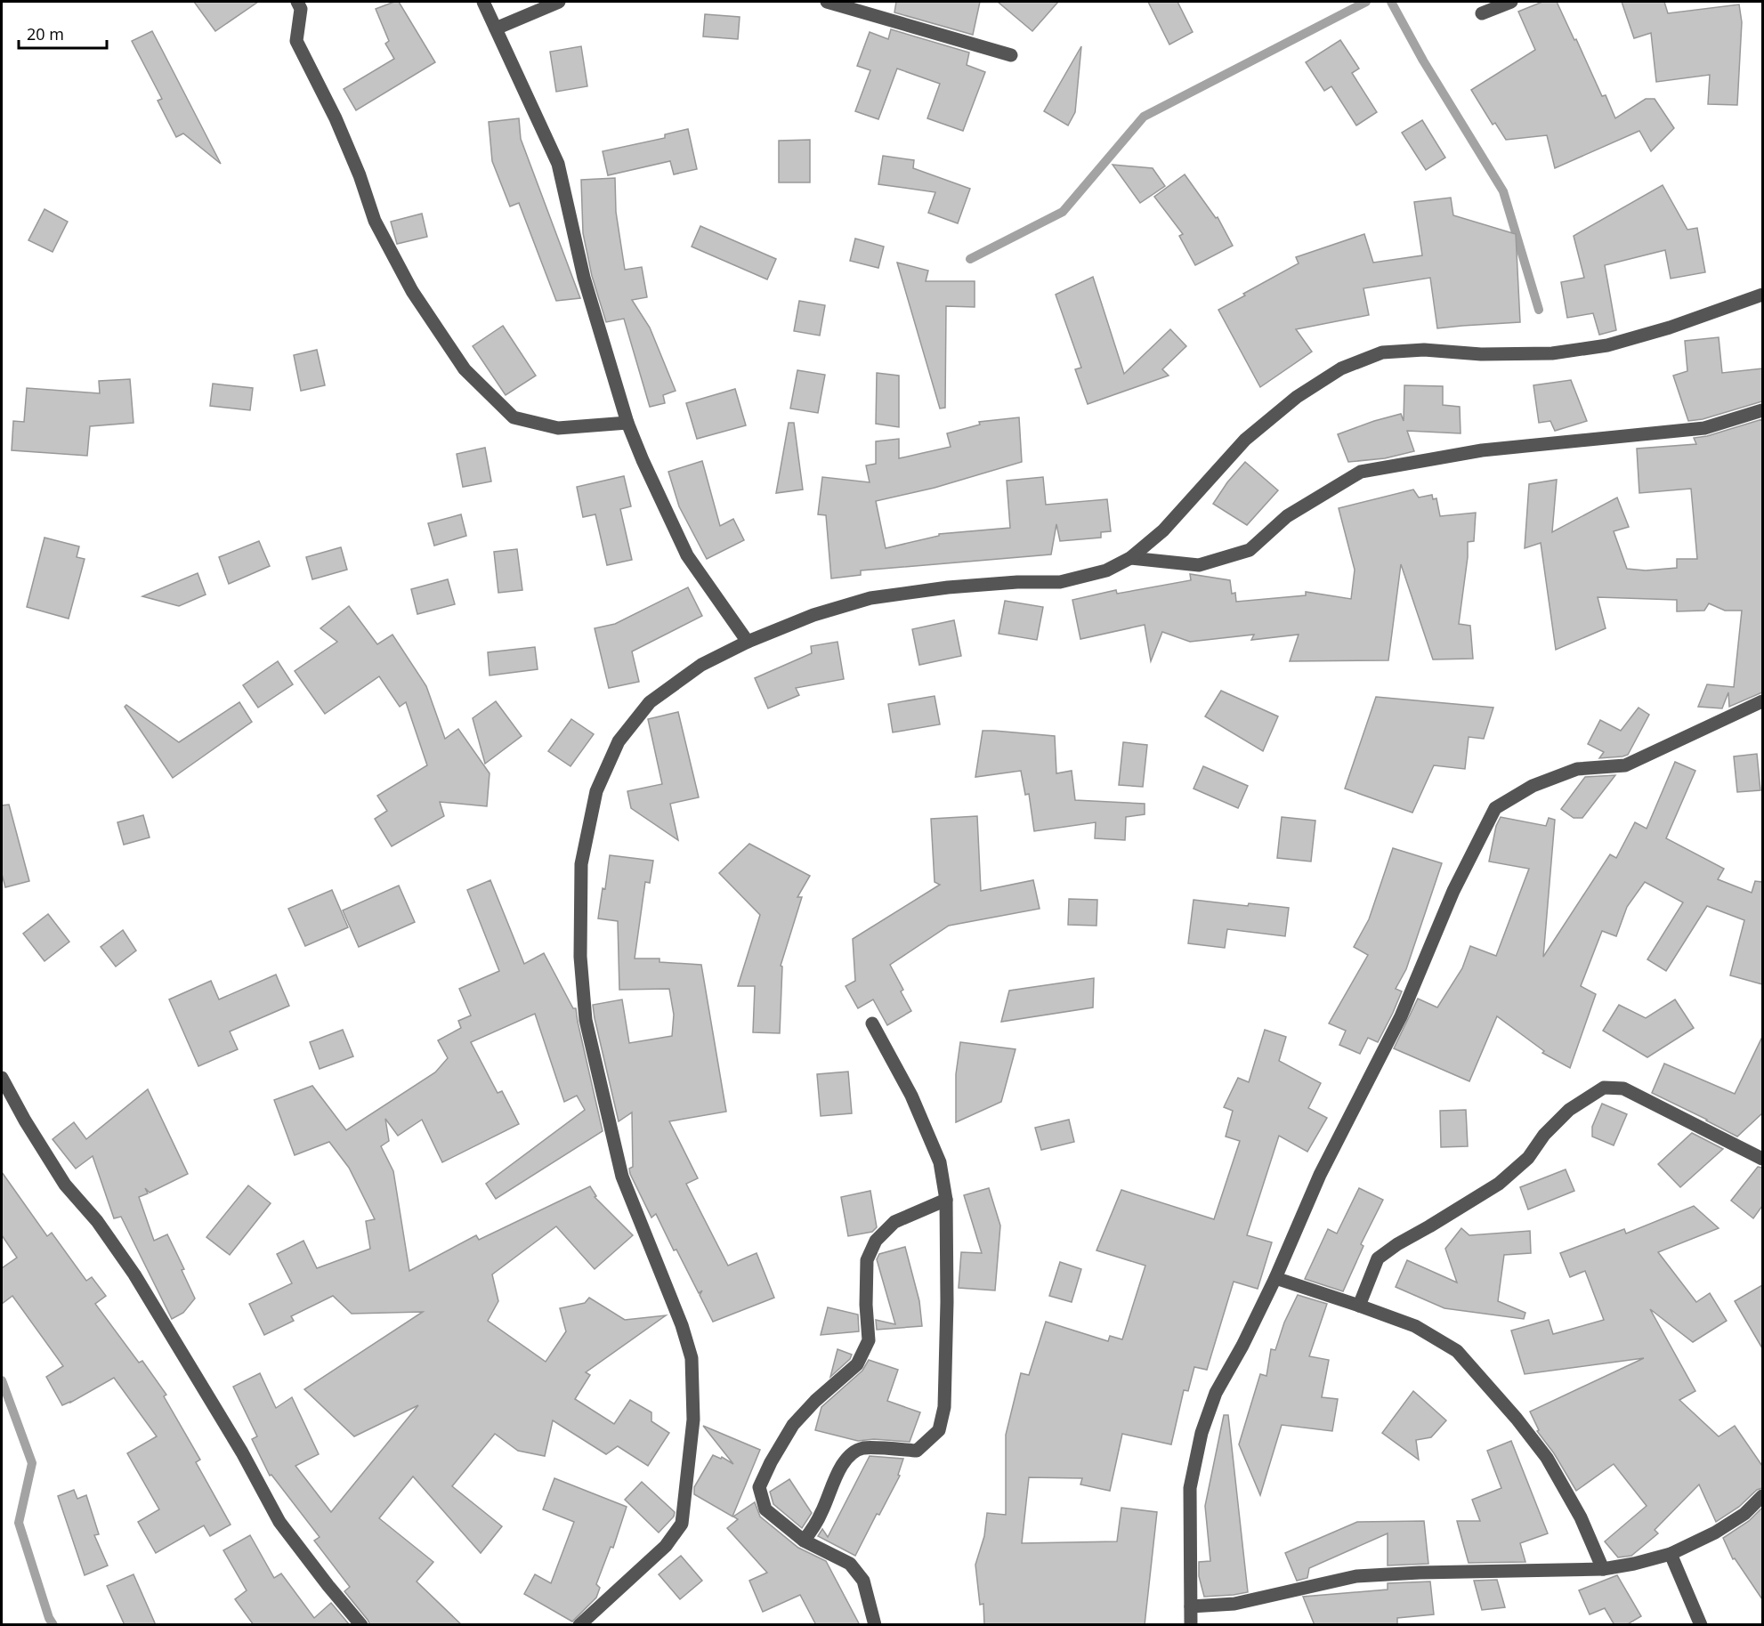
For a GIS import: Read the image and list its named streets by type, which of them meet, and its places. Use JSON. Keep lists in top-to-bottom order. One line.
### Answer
{"scale_bar":"20 m"}
